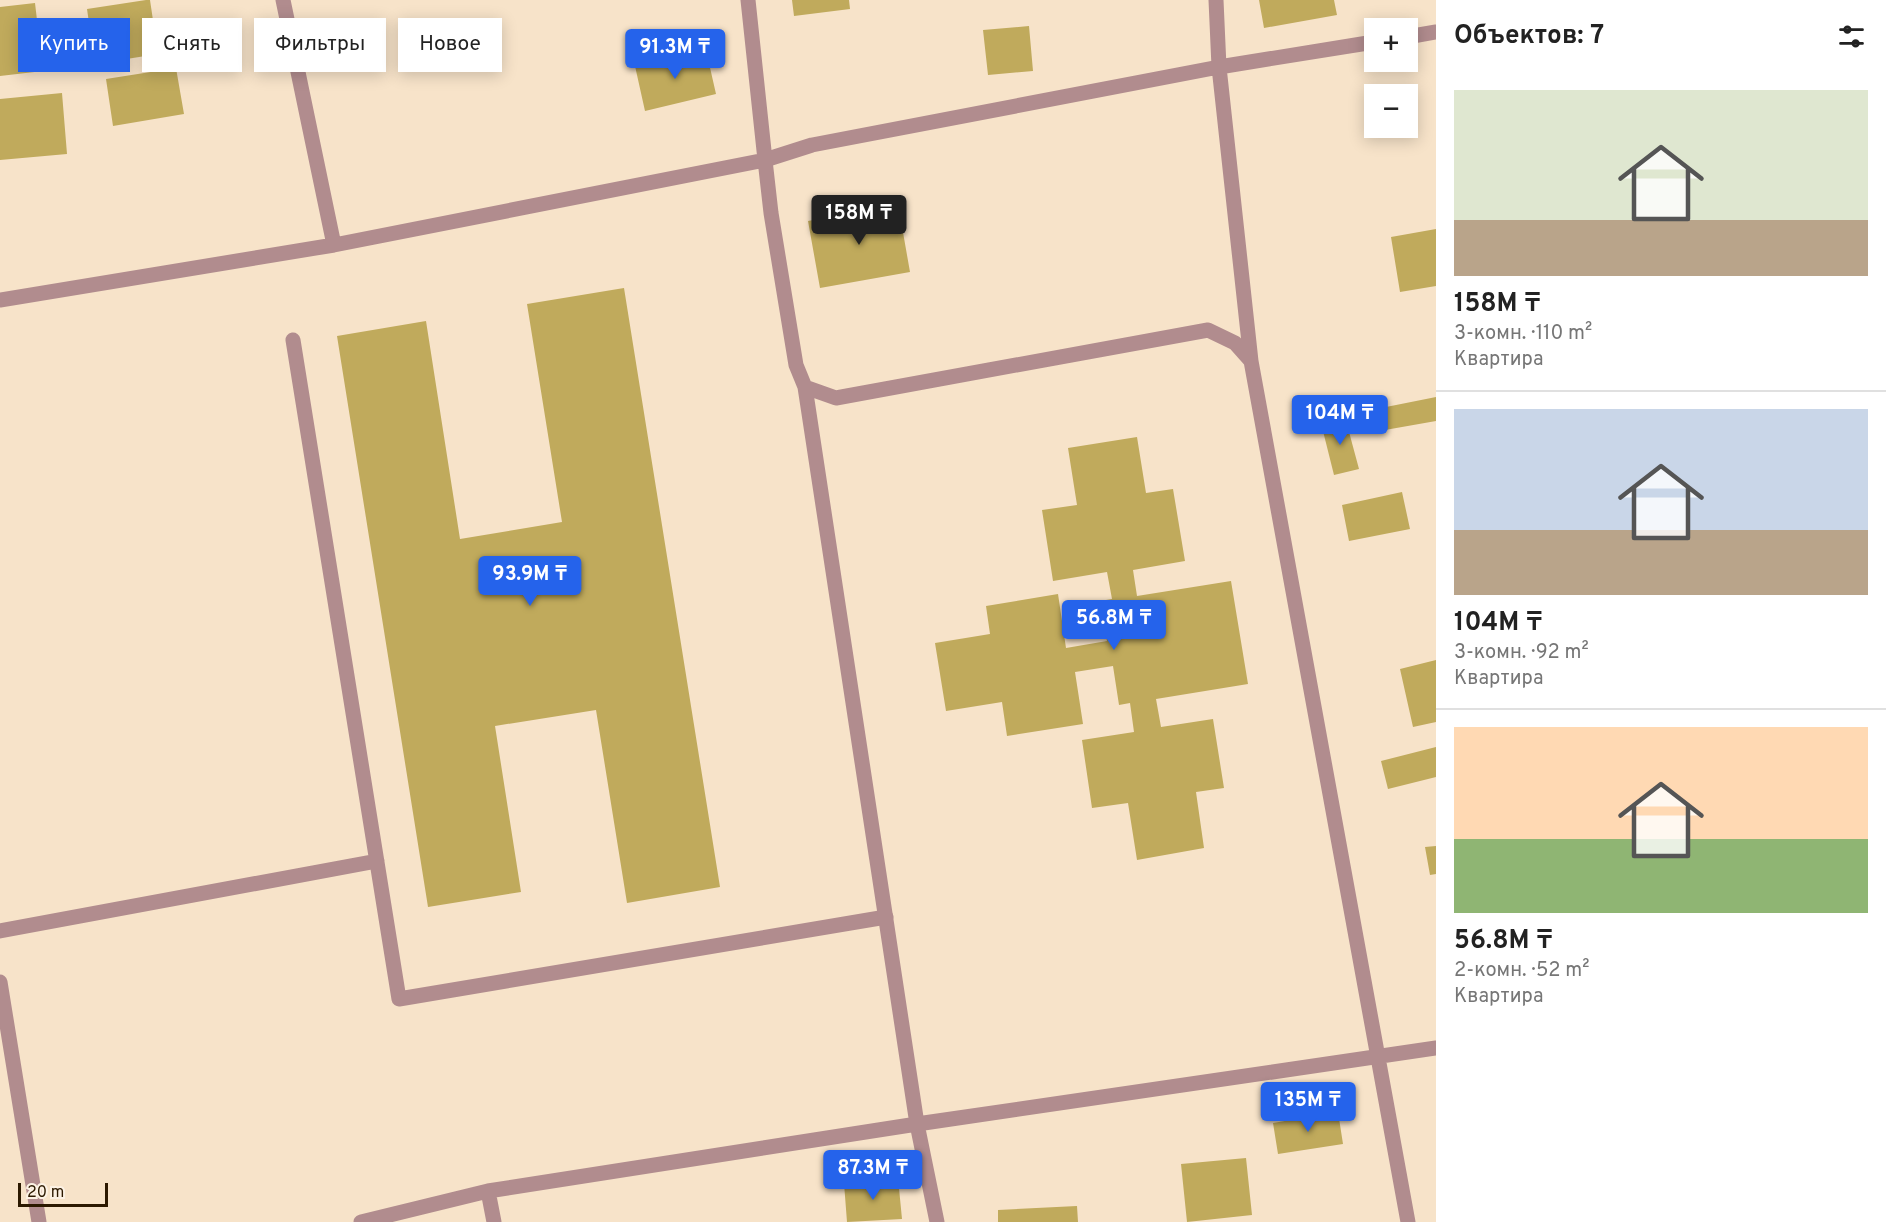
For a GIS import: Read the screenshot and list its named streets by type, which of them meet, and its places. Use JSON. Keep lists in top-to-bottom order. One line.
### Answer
{"scale_bar":"20 m","page":{"heading":"Объектов: 7","map_buttons":["+","−"],"chip":["Купить","Снять","Фильтры","Новое"],"price":["91.3M ₸","158M ₸","104M ₸","93.9M ₸","56.8M ₸","135M ₸","87.3M ₸"],"list":[{"name":"158M ₸","note":"3-комн. · 110 m² · Квартира"},{"name":"104M ₸","note":"3-комн. · 92 m² · Квартира"},{"name":"56.8M ₸","note":"2-комн. · 52 m² · Квартира"}],"scale":"20 m"}}
